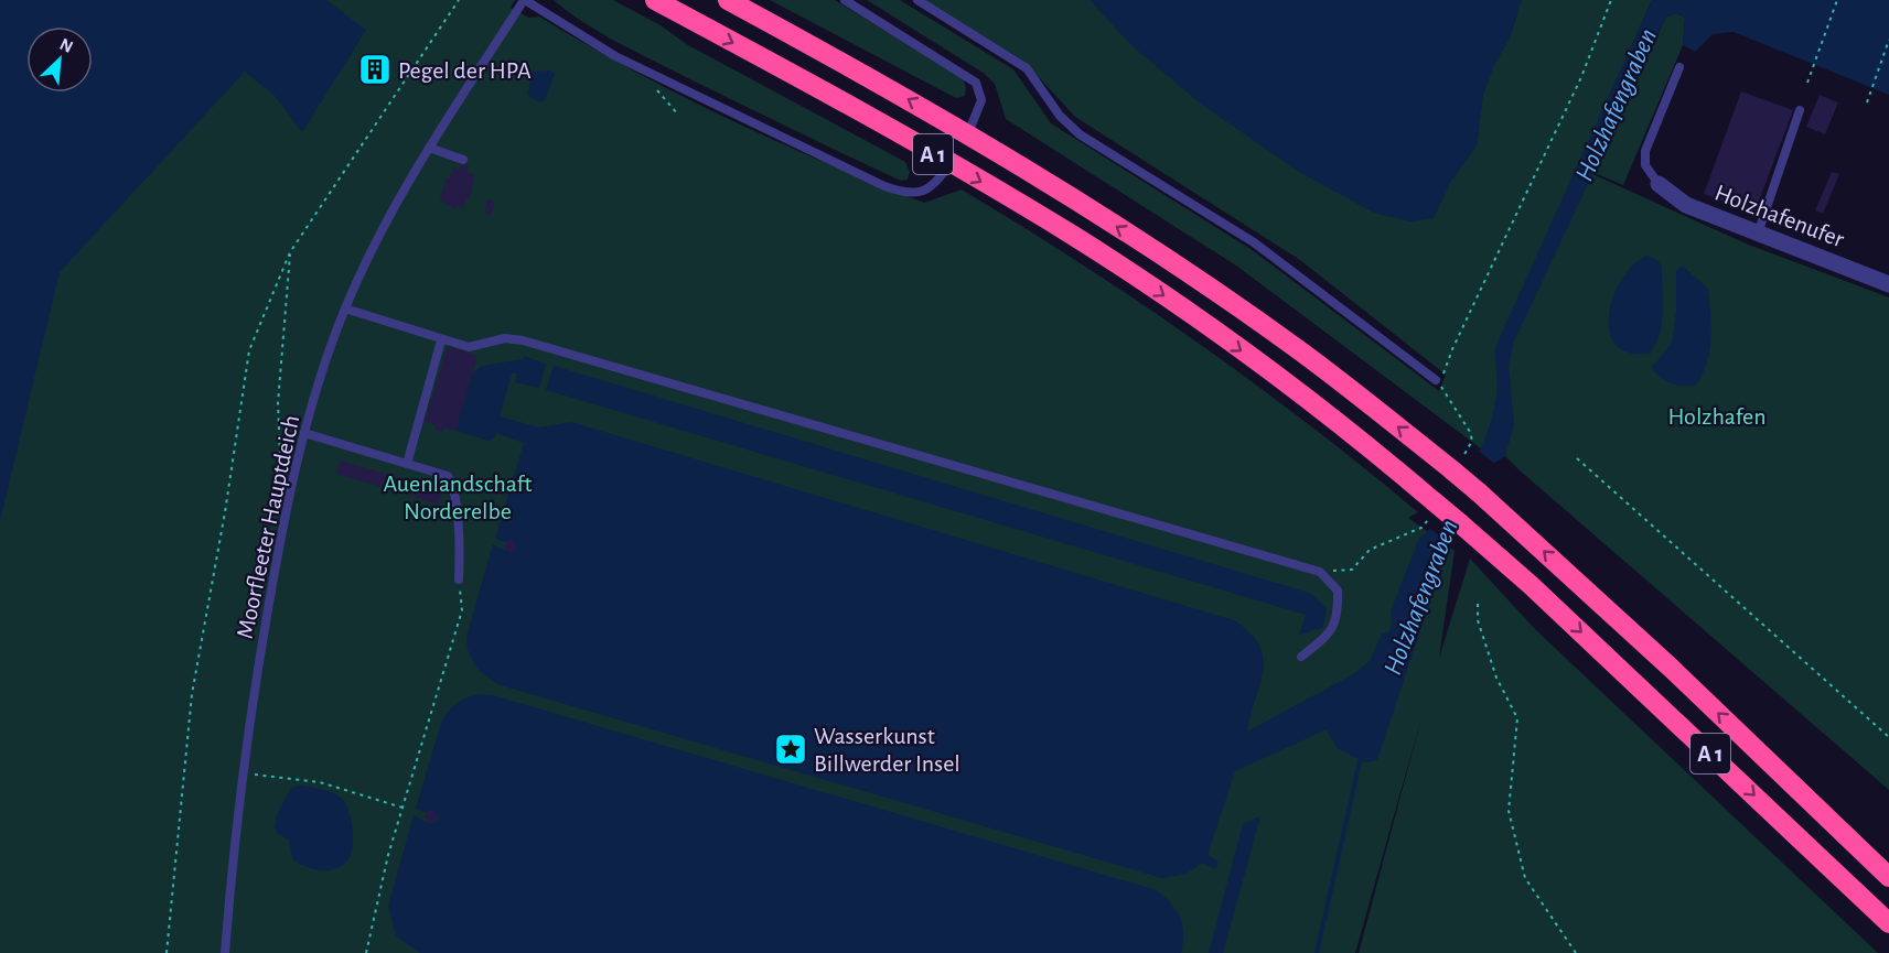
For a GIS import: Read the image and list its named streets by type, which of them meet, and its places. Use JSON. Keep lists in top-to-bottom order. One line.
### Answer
{"streets":{"highway":["A 1"],"street":["Holzhafenufer"],"lane":["Moorfleeter Hauptdeich"]},"water":["Holzhafengraben"],"parks":["Holzhafen","Auenlandschaft Norderelbe"],"places":{"building":["Pegel der HPA"],"place":["Wasserkunst Billwerder Insel"]},"north":"top right"}
